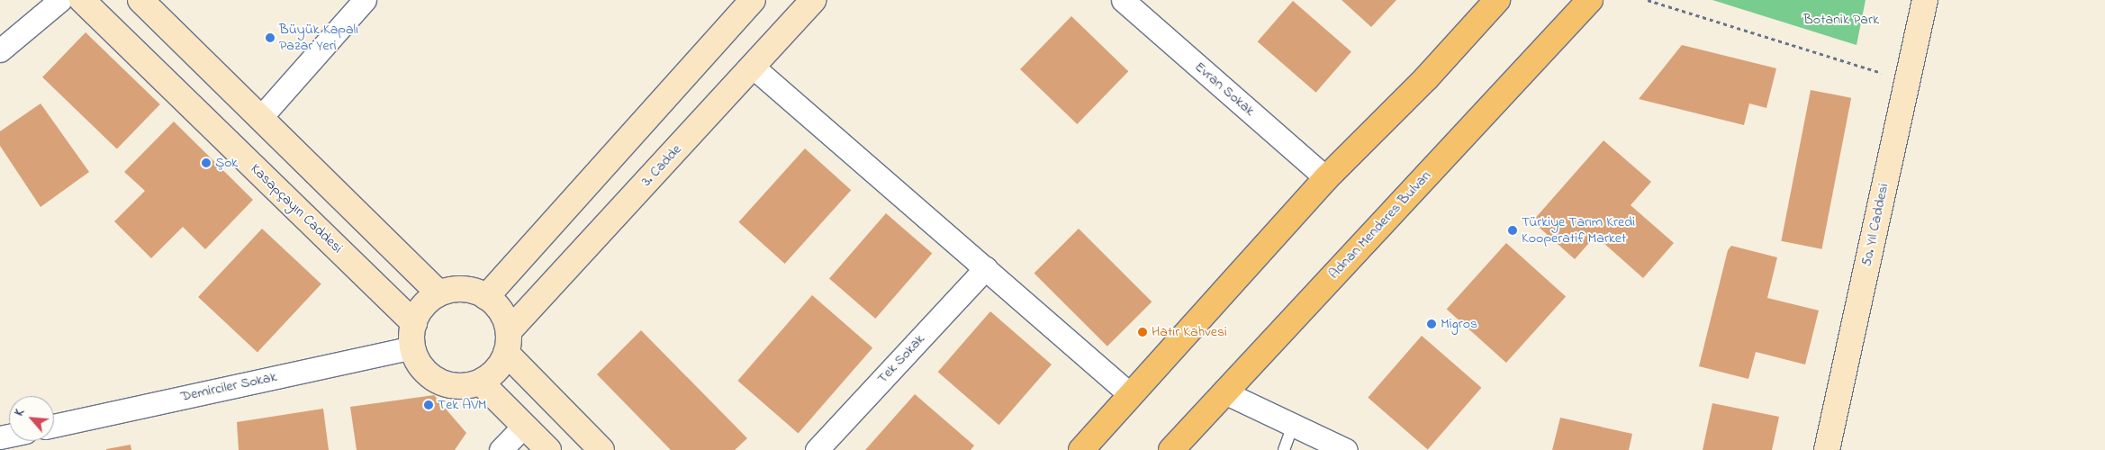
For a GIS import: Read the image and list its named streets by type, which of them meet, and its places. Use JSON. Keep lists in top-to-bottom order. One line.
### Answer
{"streets":{"highway":["Adnan Menderes Bulvarı"],"street":["Evran Sokak","3. Cadde","Kasapçayırı Caddesi","50. Yıl Caddesi","Tek Sokak","Demirciler Sokak"]},"crossings":[["3. Cadde","Kasapçayırı Caddesi"],["3. Cadde","Demirciler Sokak"],["Kasapçayırı Caddesi","Demirciler Sokak"]],"parks":["Botanik Park"],"places":["Büyük Kapalı Pazar Yeri","Şok","Türkiye Tarım Kredi Kooperatif Market","Migros","Hatır Kahvesi","Tek AVM"],"north":"top left"}
